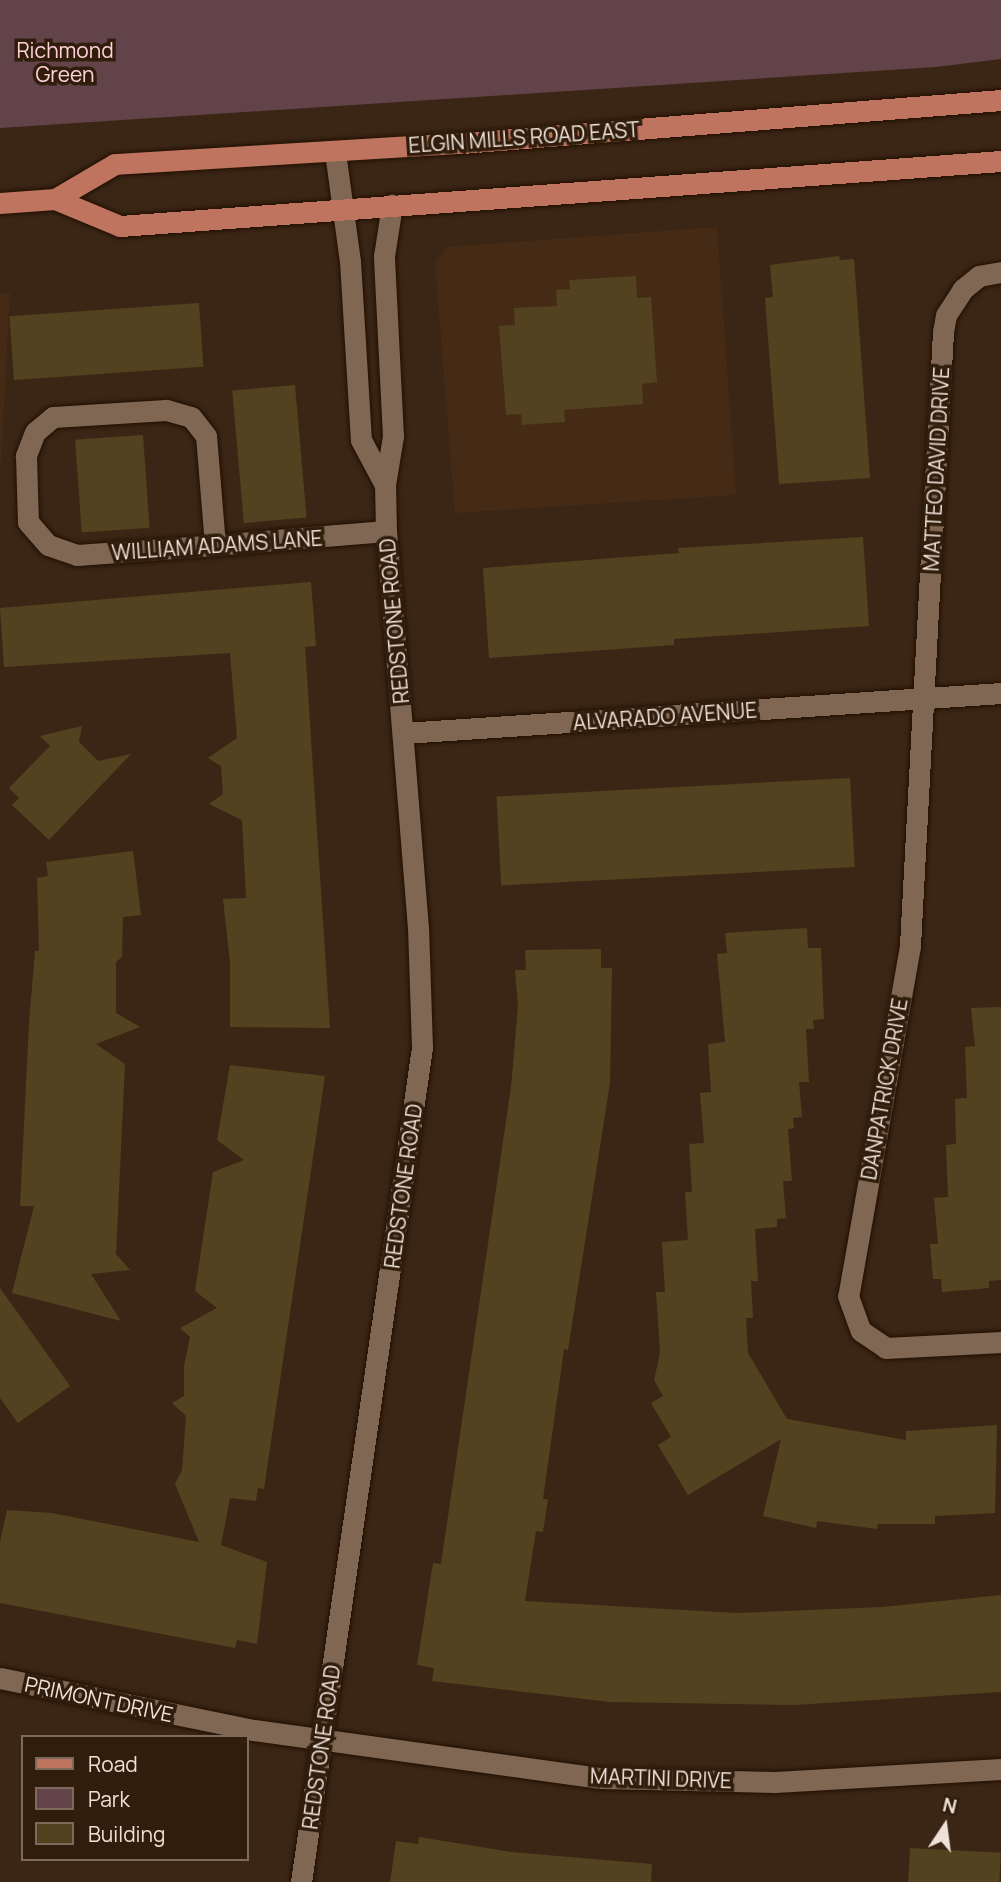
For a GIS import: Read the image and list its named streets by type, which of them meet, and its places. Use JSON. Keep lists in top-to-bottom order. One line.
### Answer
{"streets":{"main road":["ELGIN MILLS ROAD EAST"],"street":["MATTEO DAVID DRIVE","WILLIAM ADAMS LANE","REDSTONE ROAD","ALVARADO AVENUE","DANPATRICK DRIVE","PRIMONT DRIVE","MARTINI DRIVE"]},"crossings":[["ELGIN MILLS ROAD EAST","REDSTONE ROAD"],["MATTEO DAVID DRIVE","ALVARADO AVENUE"],["MATTEO DAVID DRIVE","DANPATRICK DRIVE"],["WILLIAM ADAMS LANE","REDSTONE ROAD"],["REDSTONE ROAD","ALVARADO AVENUE"],["REDSTONE ROAD","PRIMONT DRIVE"],["REDSTONE ROAD","MARTINI DRIVE"],["ALVARADO AVENUE","DANPATRICK DRIVE"],["PRIMONT DRIVE","MARTINI DRIVE"]],"parks":["Richmond Green"],"legend":["Road","Park","Building"],"north":"top"}
